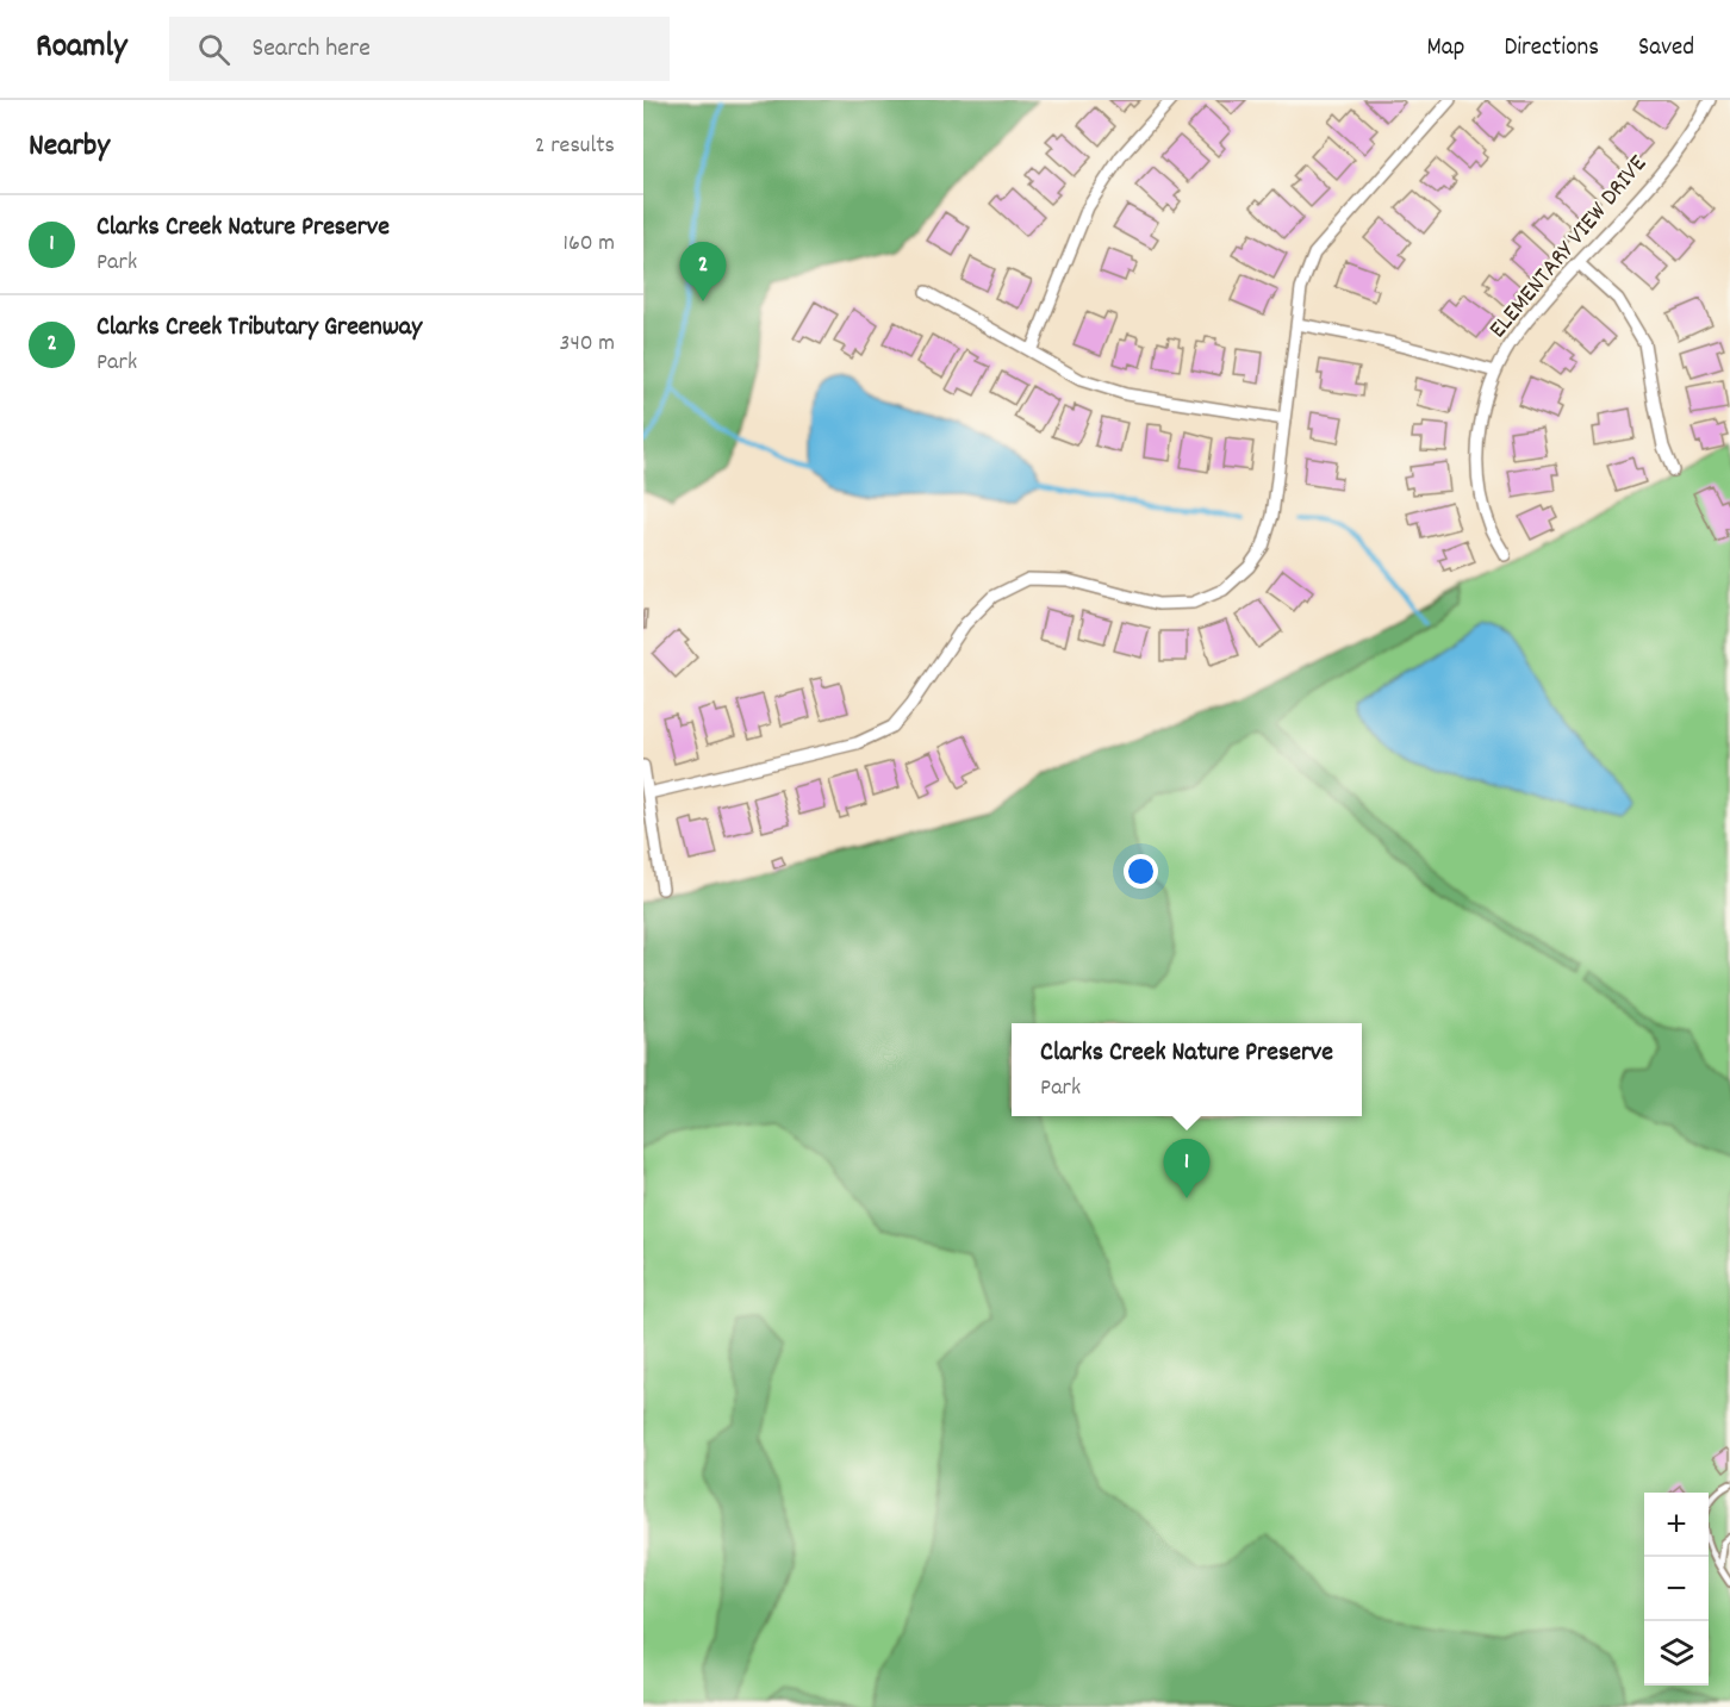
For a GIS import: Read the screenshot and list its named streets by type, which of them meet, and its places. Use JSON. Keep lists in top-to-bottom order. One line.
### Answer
{"streets":{"street":["ELEMENTARY VIEW DRIVE"]},"page":{"header":"Roamly","search":"Search here","nav":["Map","Directions","Saved"],"heading":["Nearby","2 results"],"list":[{"mark":"1","name":"Clarks Creek Nature Preserve","note":"Park","value":"160 m"},{"mark":"2","name":"Clarks Creek Tributary Greenway","note":"Park","value":"340 m"}],"pins":["2","1"],"popup":["Clarks Creek Nature Preserve","Park"],"map_buttons":["+","−"]}}
